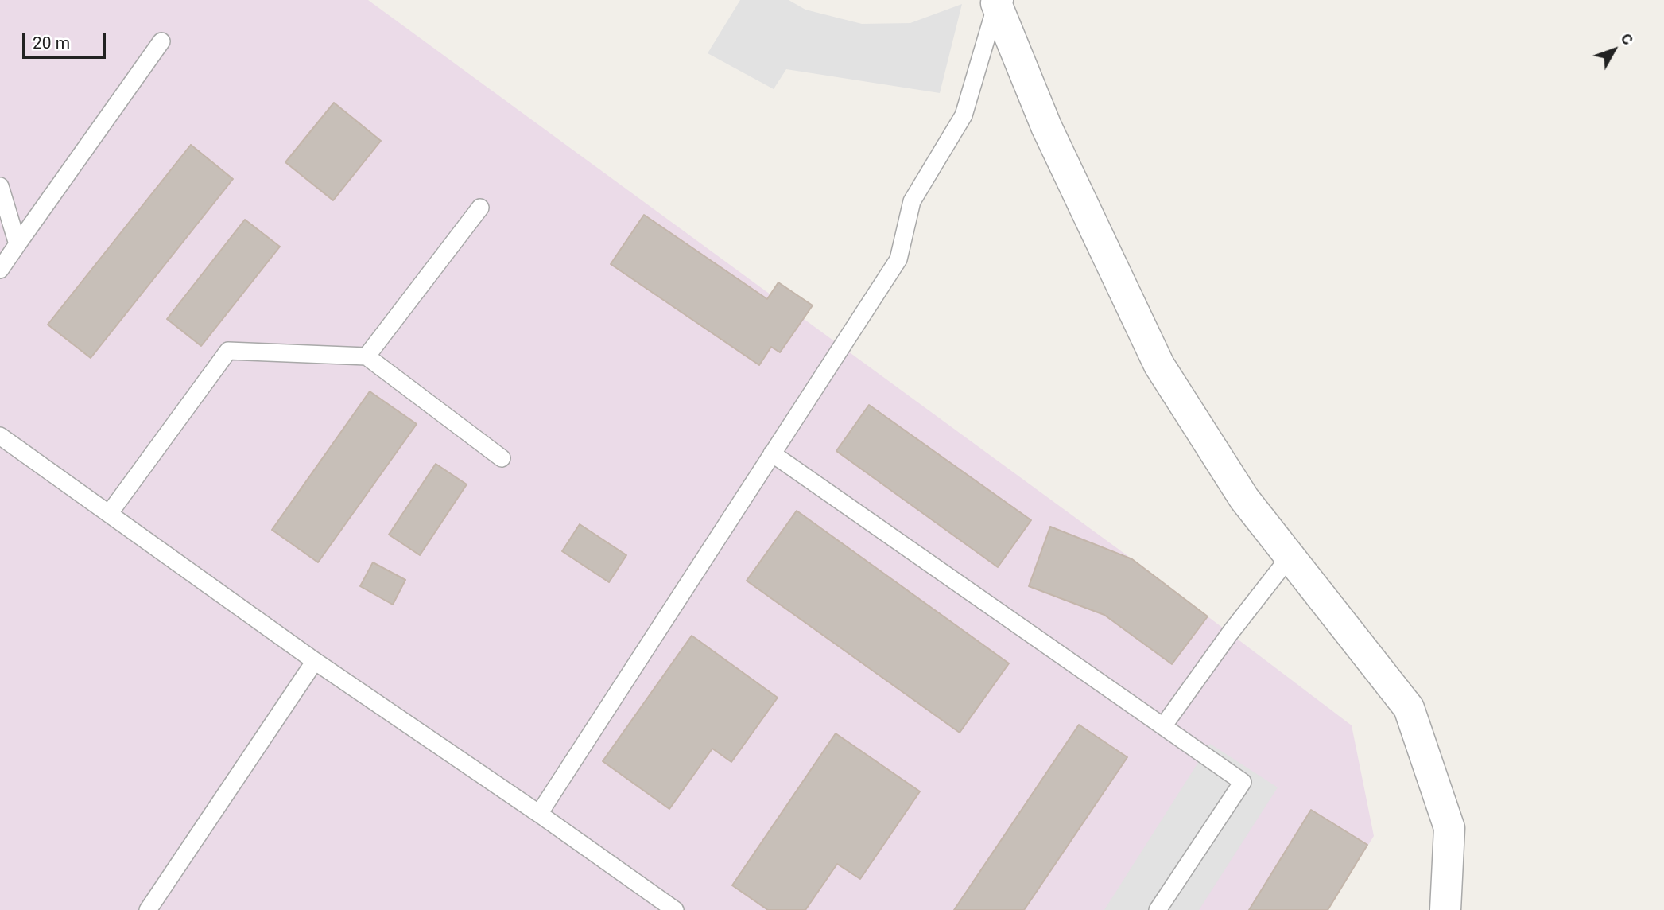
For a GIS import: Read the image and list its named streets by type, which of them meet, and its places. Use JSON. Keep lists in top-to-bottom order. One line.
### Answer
{"scale_bar":"20 m","north":"top right"}
